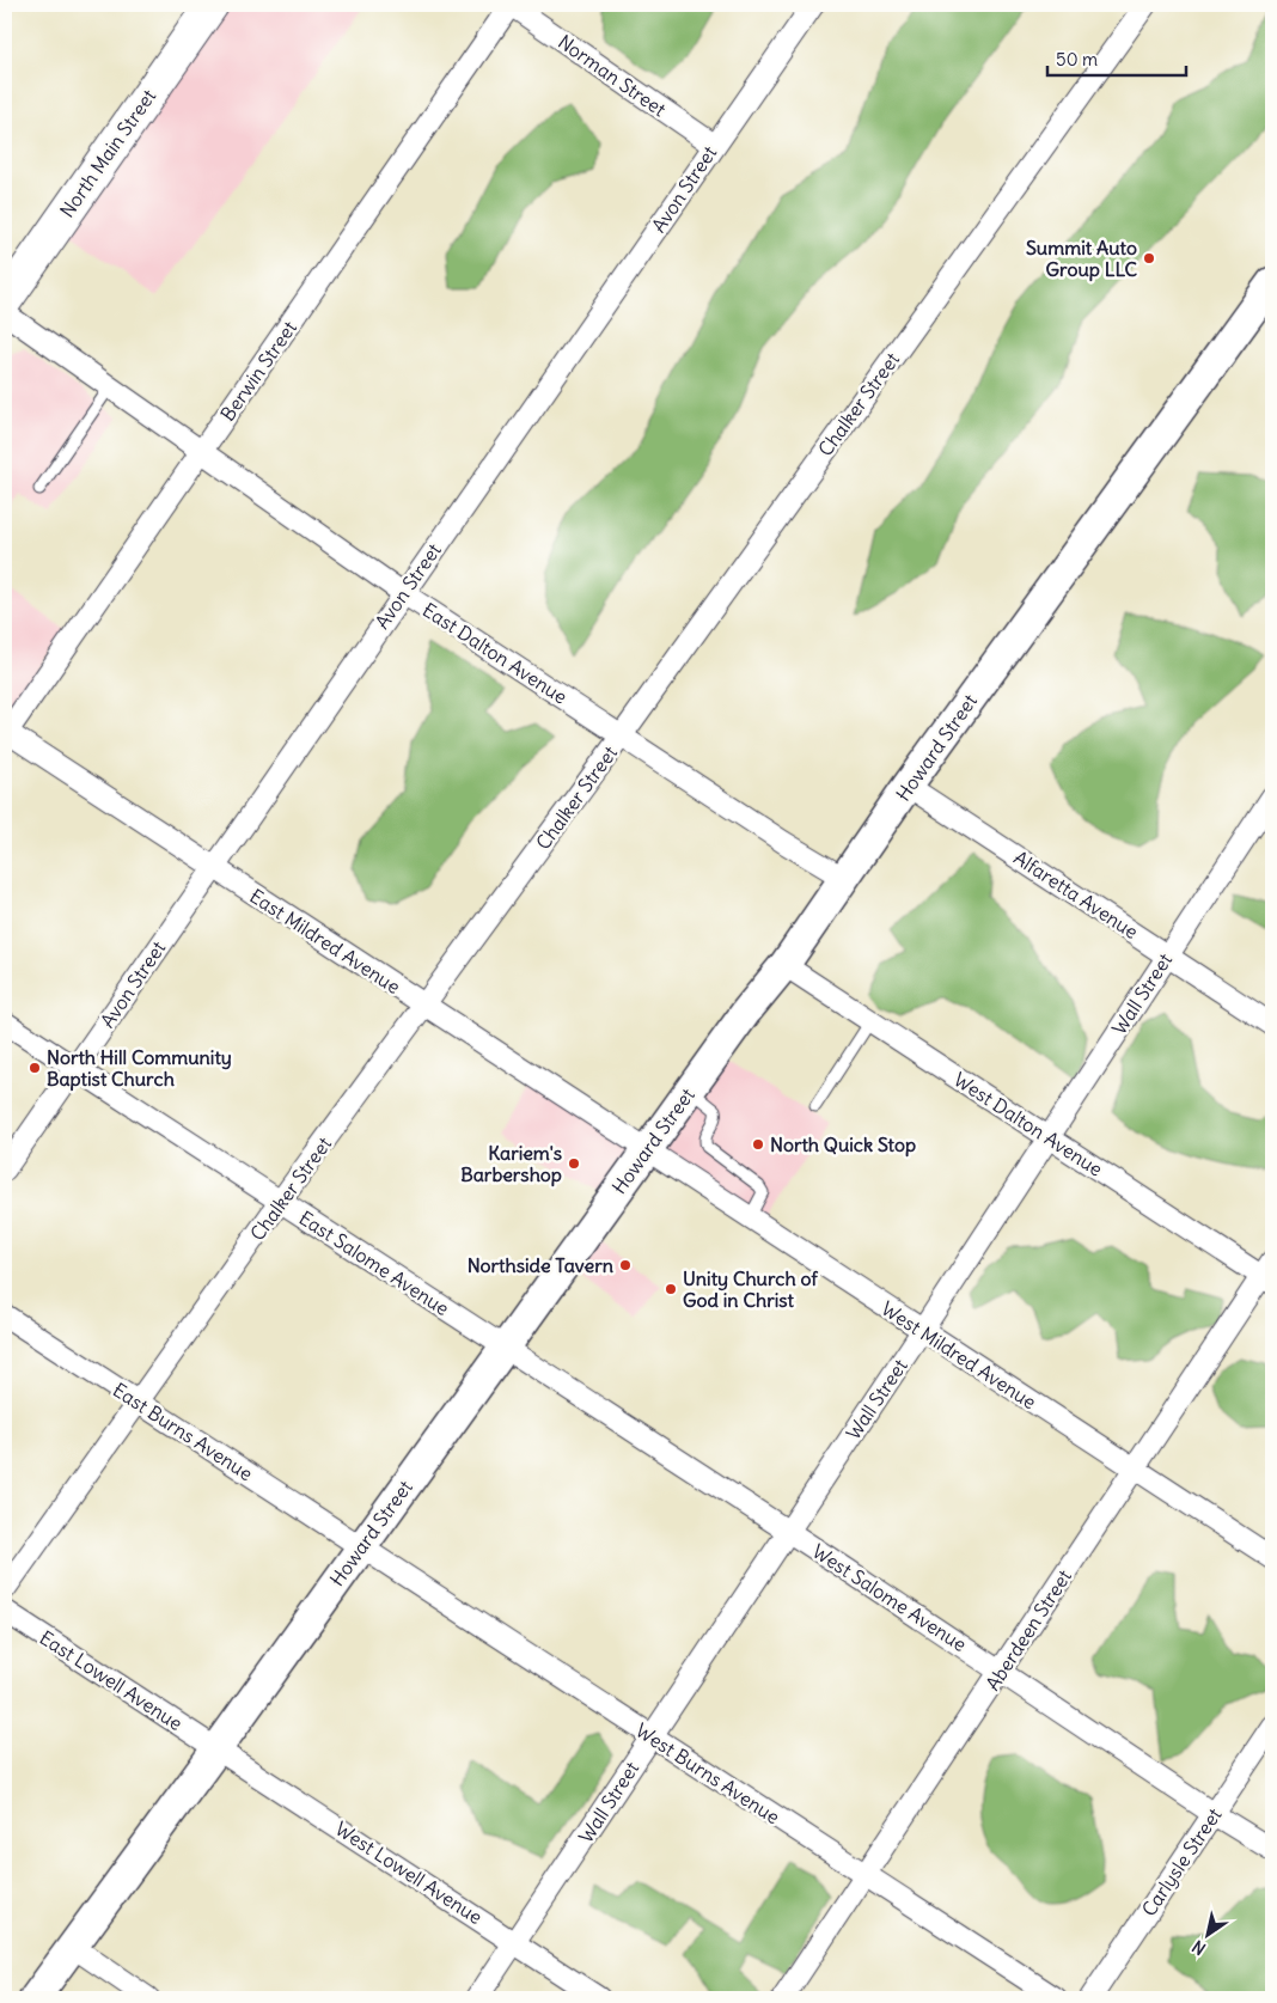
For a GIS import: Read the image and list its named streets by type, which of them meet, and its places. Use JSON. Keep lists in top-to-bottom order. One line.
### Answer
{"streets":{"main road":["North Main Street","Howard Street"],"street":["Norman Street","Avon Street","Berwin Street","Chalker Street","East Dalton Avenue","Alfaretta Avenue","East Mildred Avenue","Wall Street","West Dalton Avenue","East Salome Avenue","West Mildred Avenue","East Burns Avenue","West Salome Avenue","Aberdeen Street","East Lowell Avenue","West Burns Avenue","Carlysle Street","West Lowell Avenue"]},"crossings":[["Norman Street","Avon Street"],["Norman Street","Berwin Street"],["Avon Street","East Dalton Avenue"],["Avon Street","East Mildred Avenue"],["Avon Street","East Salome Avenue"],["Berwin Street","East Dalton Avenue"],["Berwin Street","East Mildred Avenue"],["Chalker Street","East Dalton Avenue"],["Chalker Street","East Mildred Avenue"],["Chalker Street","East Salome Avenue"],["Chalker Street","East Burns Avenue"],["East Dalton Avenue","Howard Street"],["Howard Street","Alfaretta Avenue"],["Howard Street","East Mildred Avenue"],["Howard Street","West Dalton Avenue"],["Howard Street","East Salome Avenue"],["Howard Street","West Mildred Avenue"],["Howard Street","East Burns Avenue"],["Howard Street","West Salome Avenue"],["Howard Street","East Lowell Avenue"],["Howard Street","West Burns Avenue"],["Howard Street","West Lowell Avenue"],["Alfaretta Avenue","Wall Street"],["East Mildred Avenue","West Mildred Avenue"],["Wall Street","West Dalton Avenue"],["Wall Street","West Mildred Avenue"],["Wall Street","West Salome Avenue"],["Wall Street","West Burns Avenue"],["Wall Street","West Lowell Avenue"],["West Dalton Avenue","Aberdeen Street"],["East Salome Avenue","West Salome Avenue"],["West Mildred Avenue","Aberdeen Street"],["East Burns Avenue","West Burns Avenue"],["West Salome Avenue","Aberdeen Street"],["West Salome Avenue","Carlysle Street"],["Aberdeen Street","West Burns Avenue"],["East Lowell Avenue","West Lowell Avenue"]],"places":["Summit Auto Group LLC","North Hill Community Baptist Church","North Quick Stop","Kariem's Barbershop","Northside Tavern","Unity Church of God in Christ"],"scale_bar":"50 m","north":"bottom left"}
